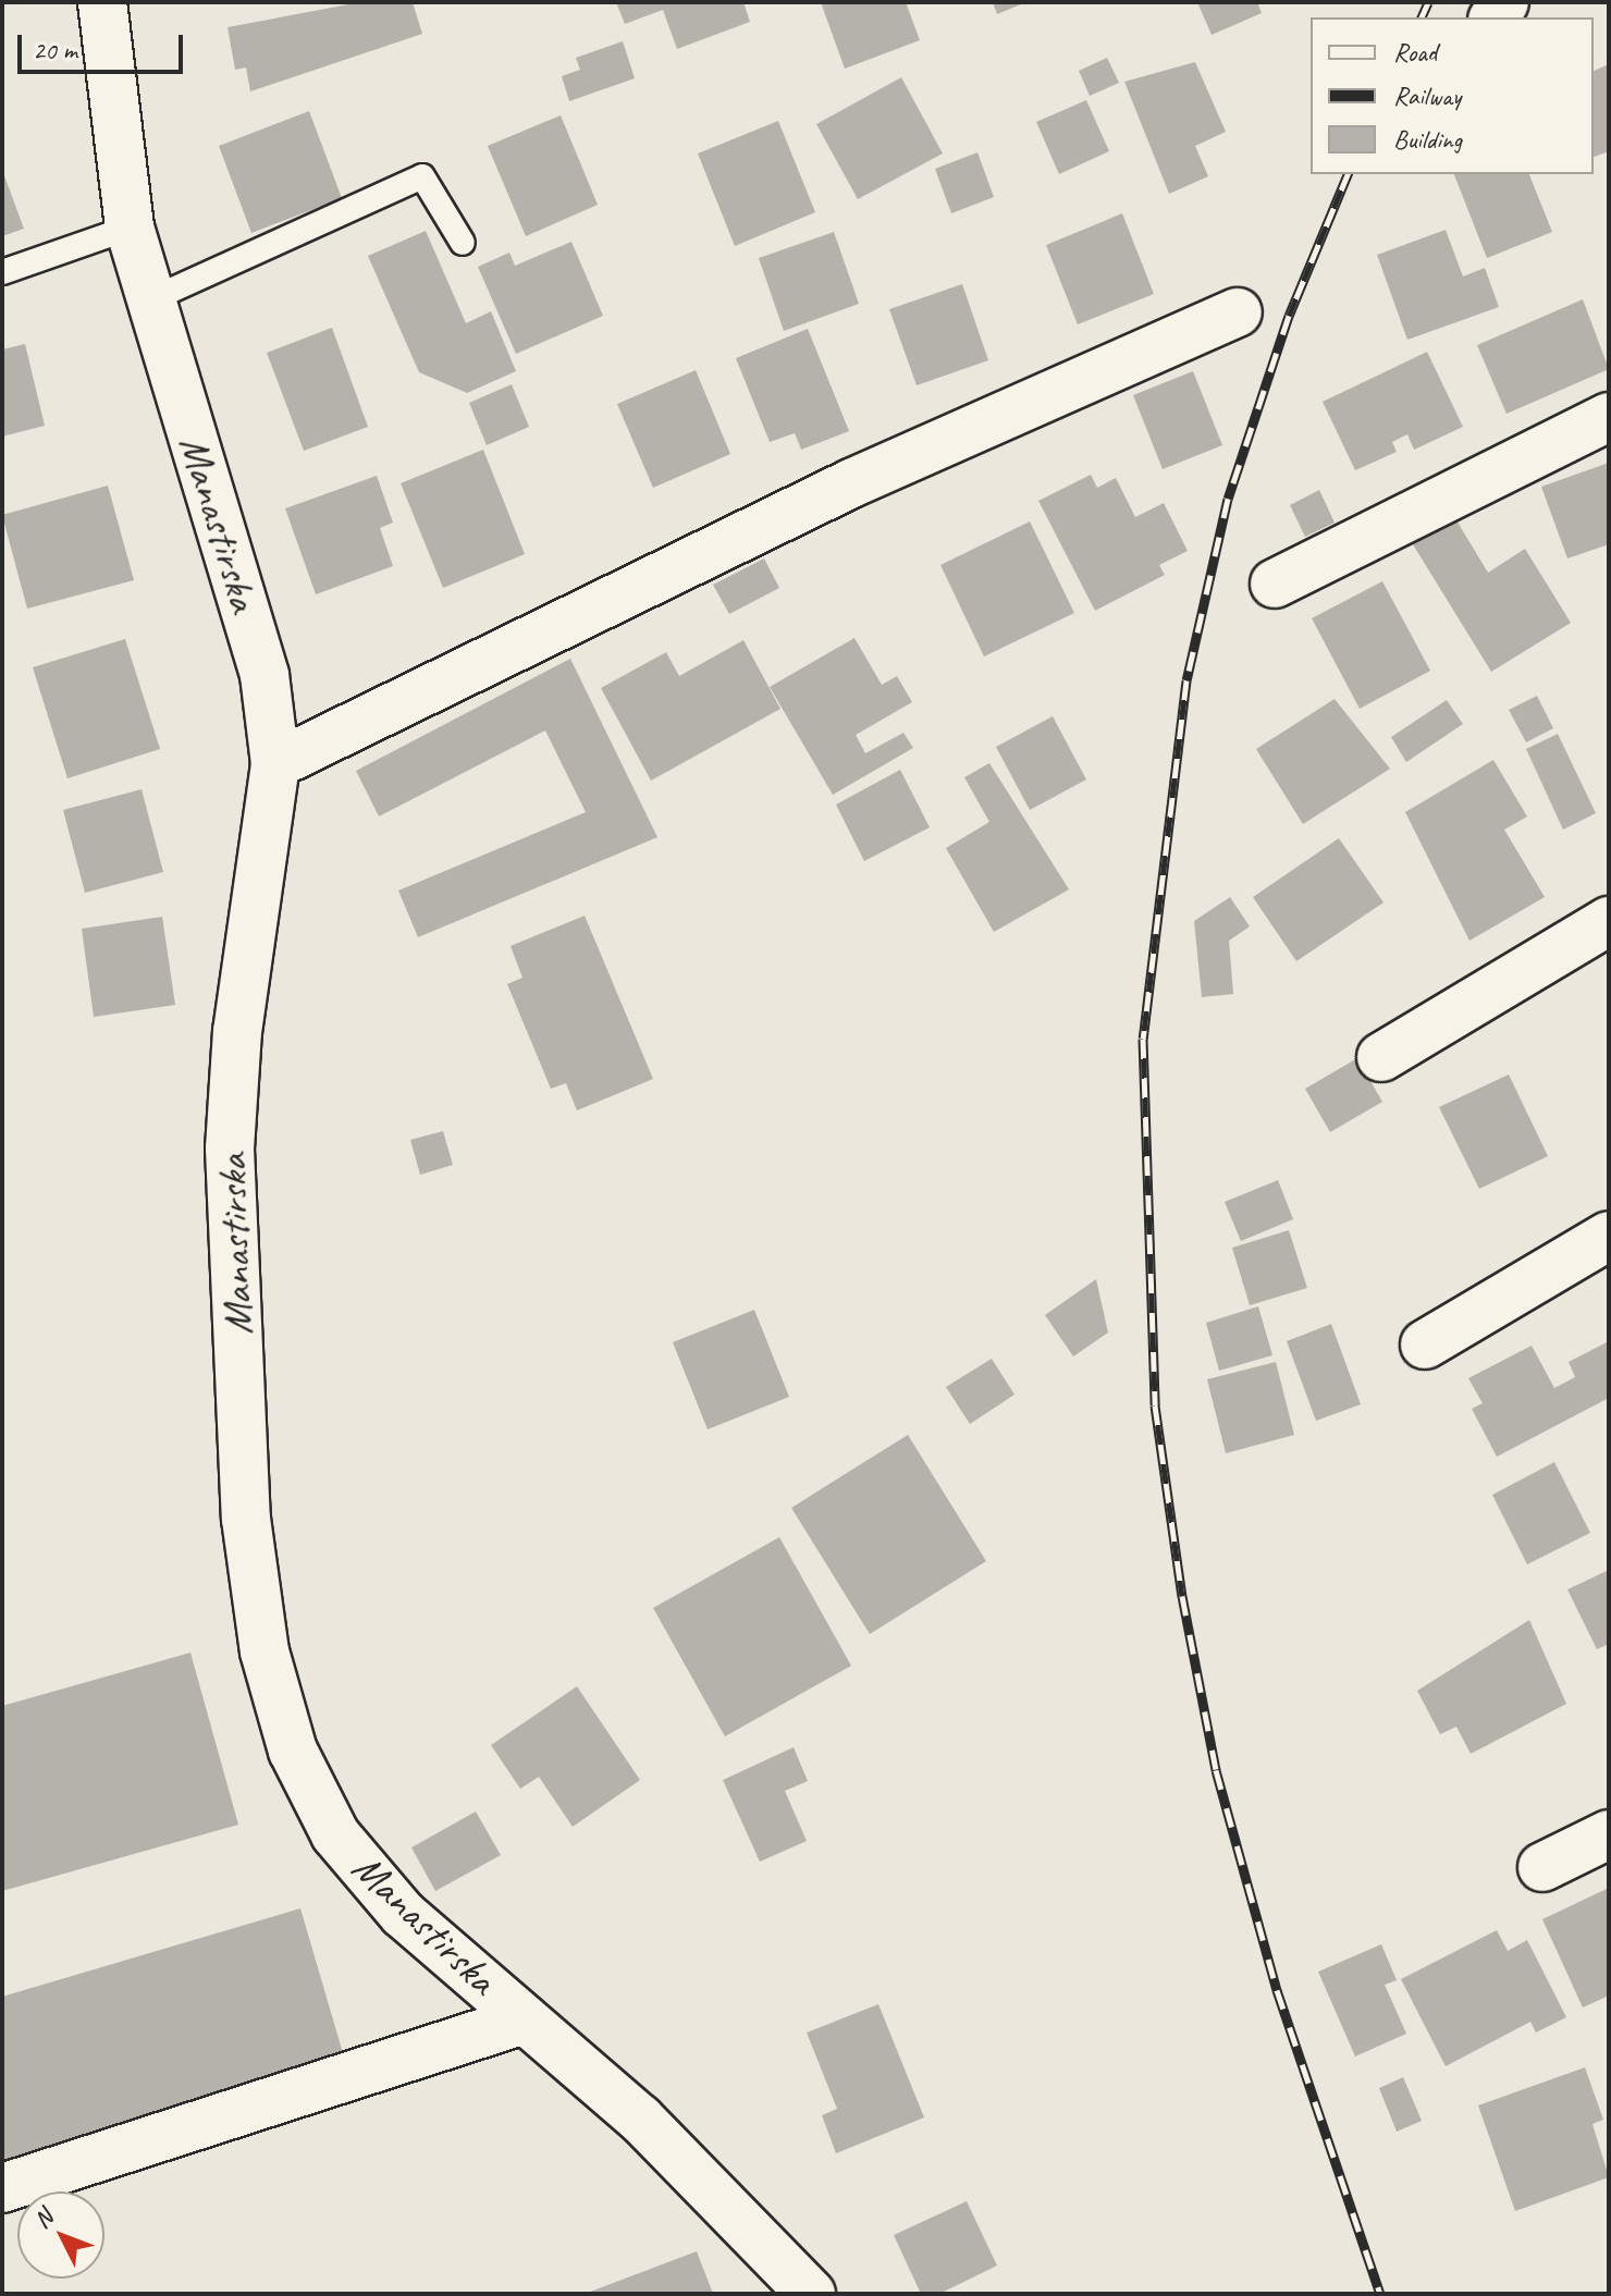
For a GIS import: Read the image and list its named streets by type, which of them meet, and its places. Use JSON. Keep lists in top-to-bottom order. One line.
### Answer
{"streets":{"street":["Manastirska"]},"legend":["Road","Railway","Building"],"scale_bar":"20 m","north":"top left"}
